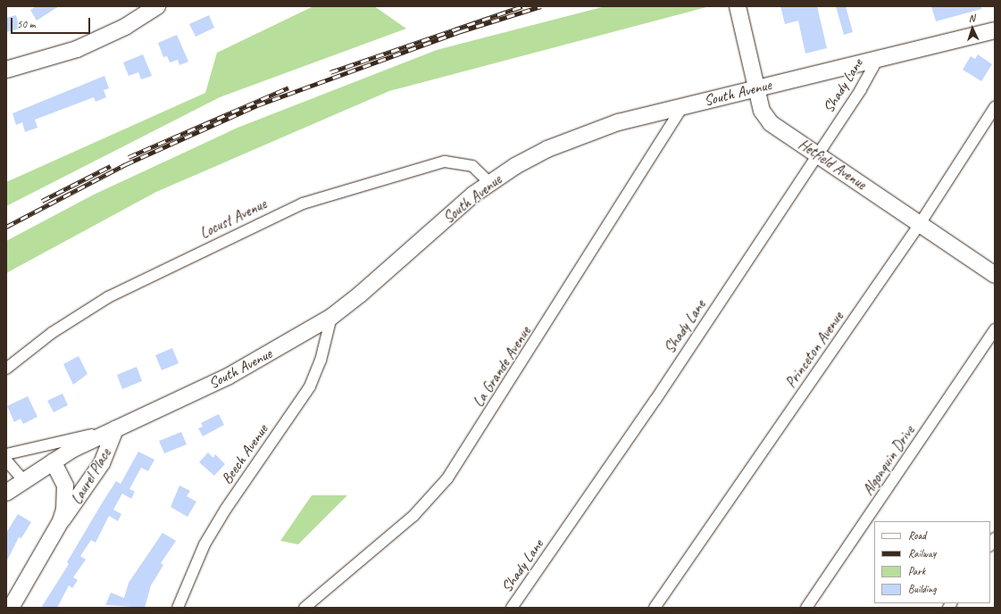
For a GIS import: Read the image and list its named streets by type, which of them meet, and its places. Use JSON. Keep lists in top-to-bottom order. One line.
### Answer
{"streets":{"main road":["South Avenue","Hetfield Avenue","Laurel Place"],"street":["Shady Lane","Locust Avenue","Princeton Avenue","La Grande Avenue","Beech Avenue","Algonquin Drive"]},"crossings":[["Shady Lane","South Avenue"],["Shady Lane","Hetfield Avenue"],["South Avenue","Hetfield Avenue"],["South Avenue","Locust Avenue"],["South Avenue","La Grande Avenue"],["South Avenue","Beech Avenue"],["South Avenue","Laurel Place"],["Hetfield Avenue","Princeton Avenue"]],"legend":["Road","Railway","Park","Building"],"scale_bar":"50 m","north":"top"}
